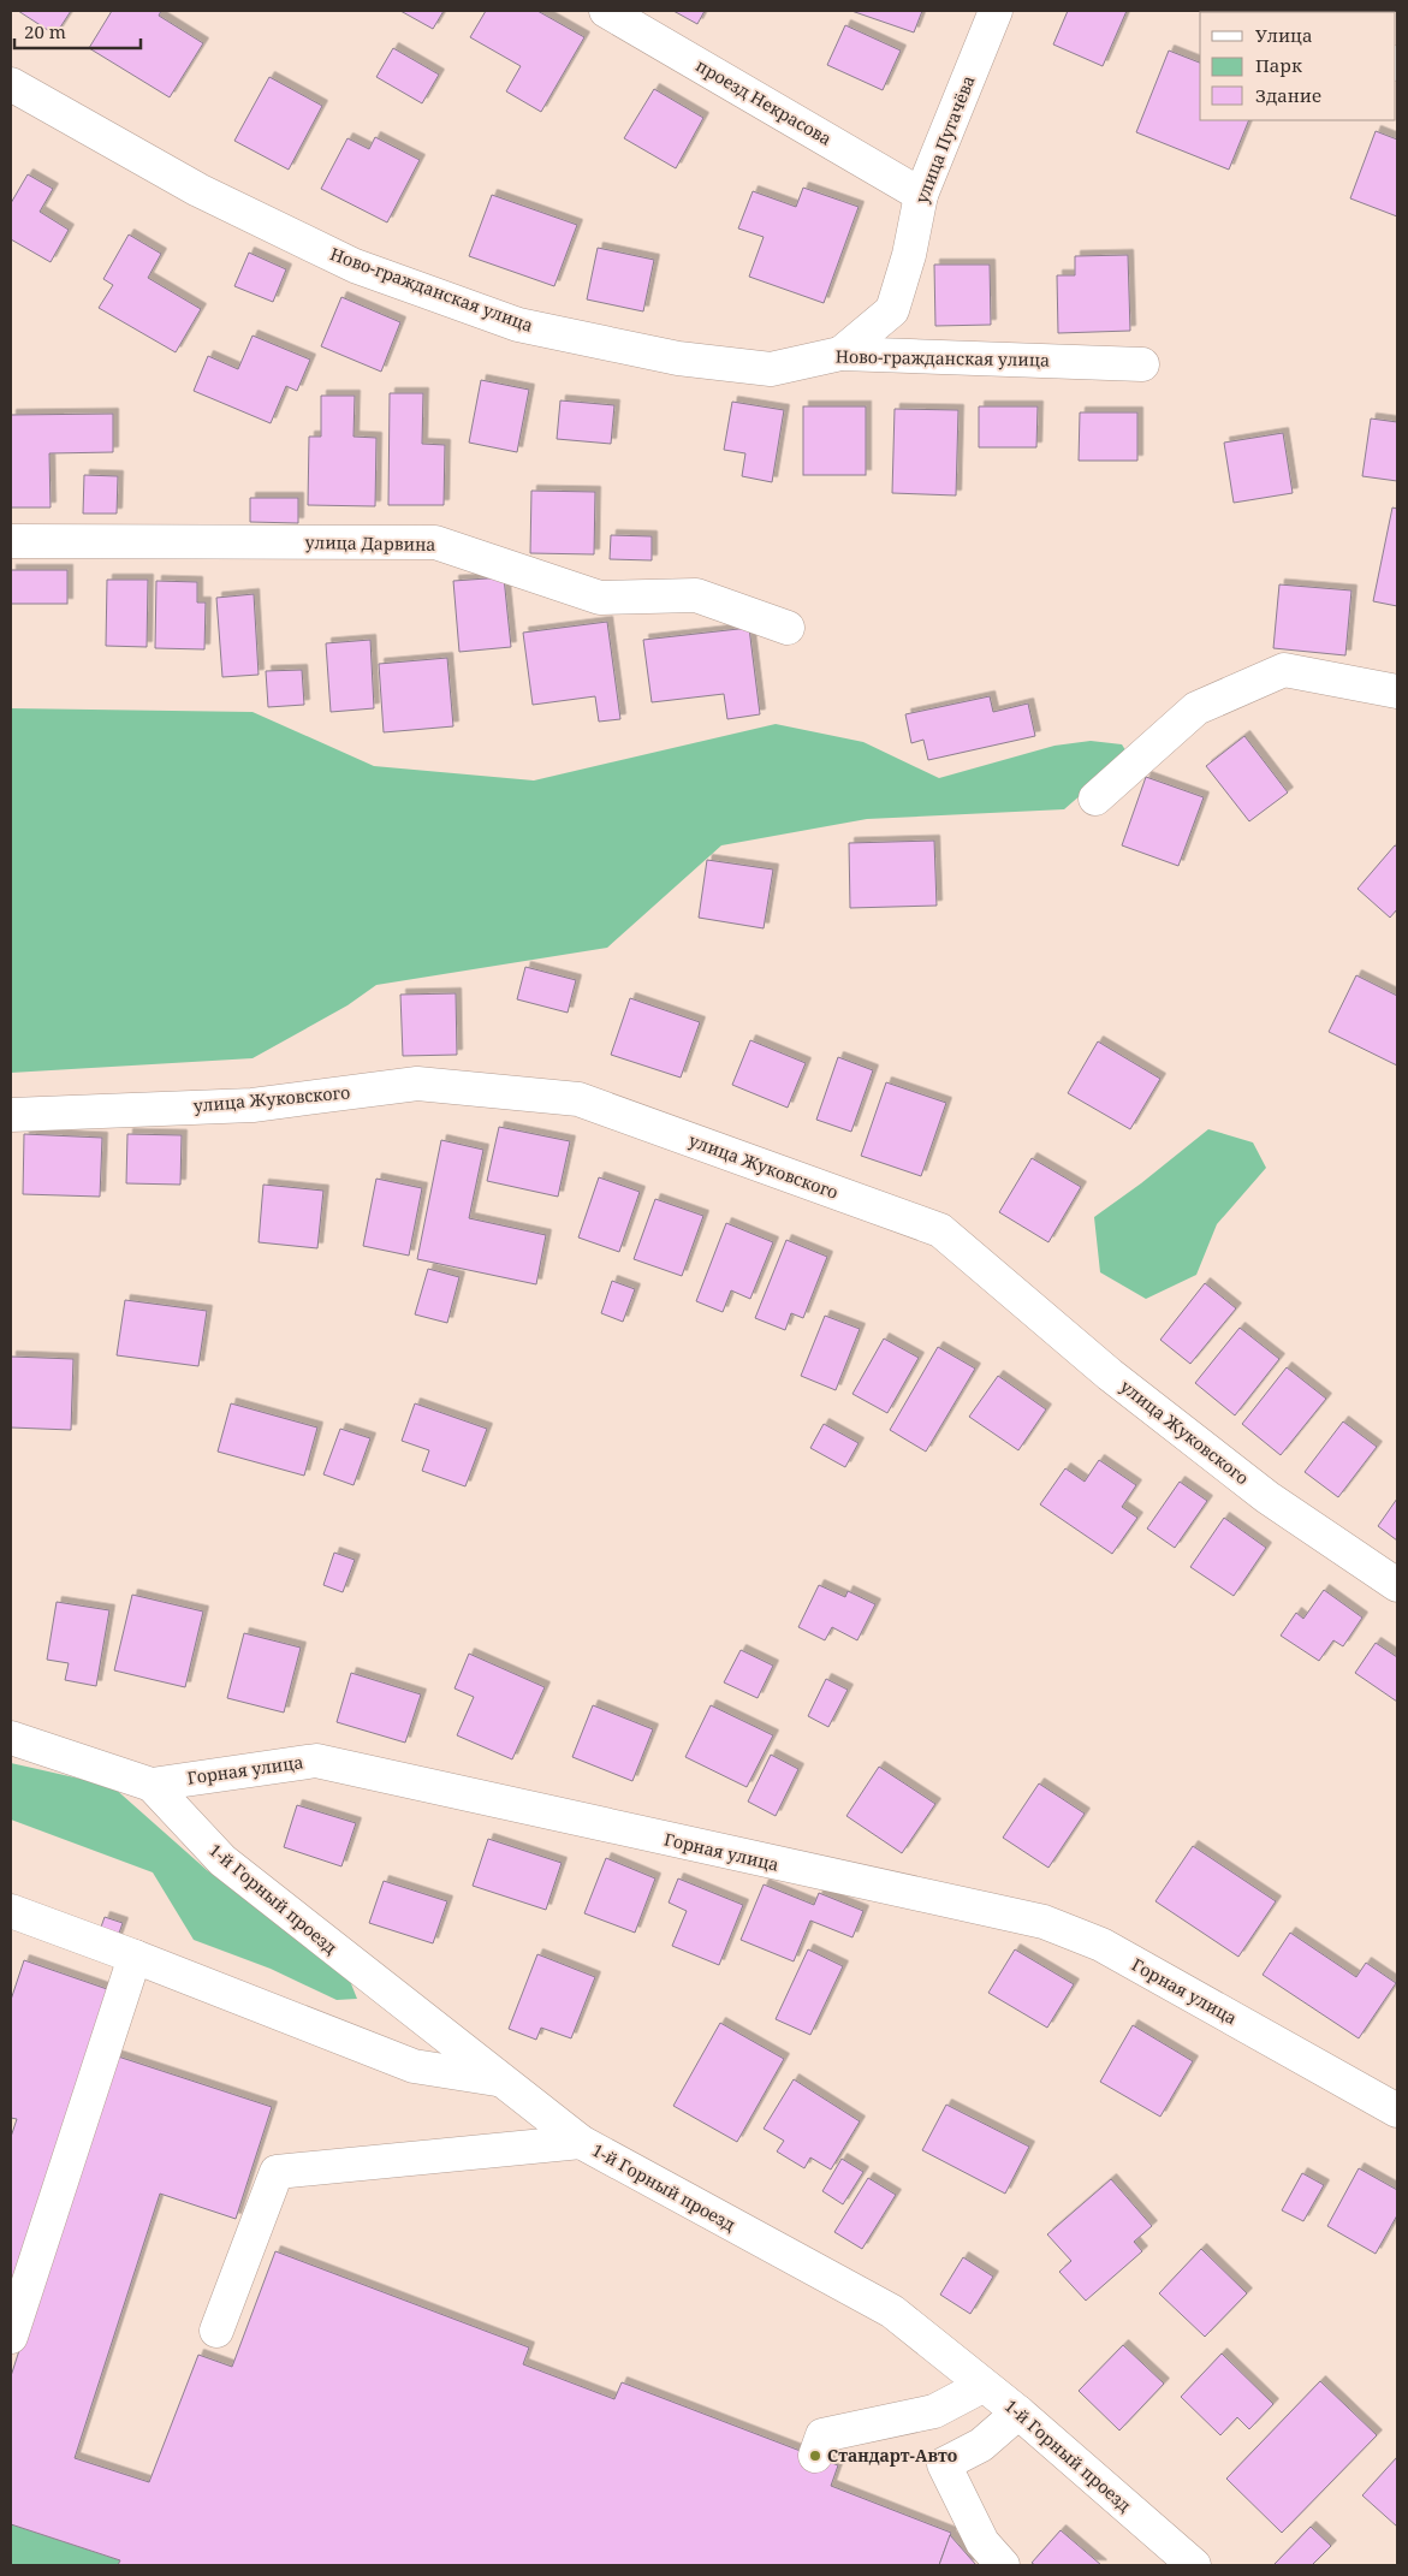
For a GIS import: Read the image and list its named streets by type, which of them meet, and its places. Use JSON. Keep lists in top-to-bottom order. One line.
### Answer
{"streets":{"street":["проезд Некрасова","улица Пугачёва","Ново-гражданская улица","улица Дарвина","улица Жуковского","Горная улица","1-й Горный проезд"]},"crossings":[["проезд Некрасова","улица Пугачёва"],["улица Пугачёва","Ново-гражданская улица"],["Горная улица","1-й Горный проезд"]],"places":["Стандарт-Авто"],"legend":["Улица","Парк","Здание"],"scale_bar":"20 m"}
